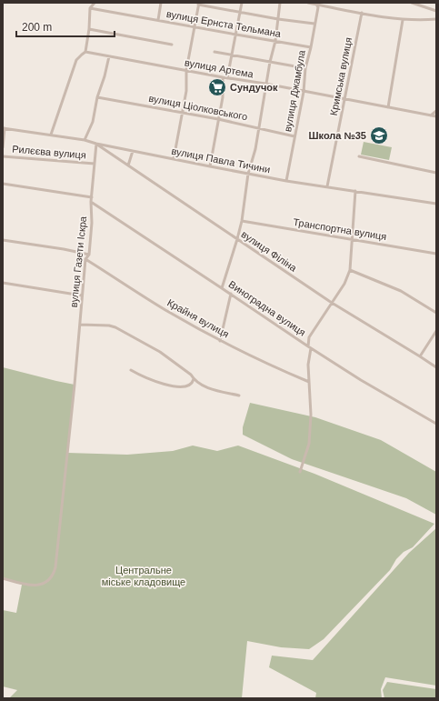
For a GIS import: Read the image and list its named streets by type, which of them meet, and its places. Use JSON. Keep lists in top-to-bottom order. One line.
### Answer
{"streets":{"street":["вулиця Ернста Тельмана","вулиця Артема","Кримська вулиця","вулиця Джамбула","вулиця Ціолковського","Рилєєва вулиця","вулиця Павла Тичини","Транспортна вулиця","вулиця Філіна","вулиця Газети Іскра","Виноградна вулиця","Крайня вулиця"]},"crossings":[["вулиця Ернста Тельмана","вулиця Джамбула"],["вулиця Артема","Кримська вулиця"],["вулиця Артема","вулиця Джамбула"],["Кримська вулиця","вулиця Павла Тичини"],["вулиця Джамбула","вулиця Ціолковського"],["вулиця Джамбула","вулиця Павла Тичини"],["Рилєєва вулиця","вулиця Газети Іскра"],["вулиця Павла Тичини","вулиця Філіна"],["вулиця Павла Тичини","вулиця Газети Іскра"],["вулиця Філіна","вулиця Газети Іскра"],["вулиця Газети Іскра","Виноградна вулиця"],["вулиця Газети Іскра","Крайня вулиця"]],"parks":["Центральне міське кладовище"],"places":{"supermarket":["Сундучок"],"school or university":["Школа №35"]},"scale_bar":"200 m"}
